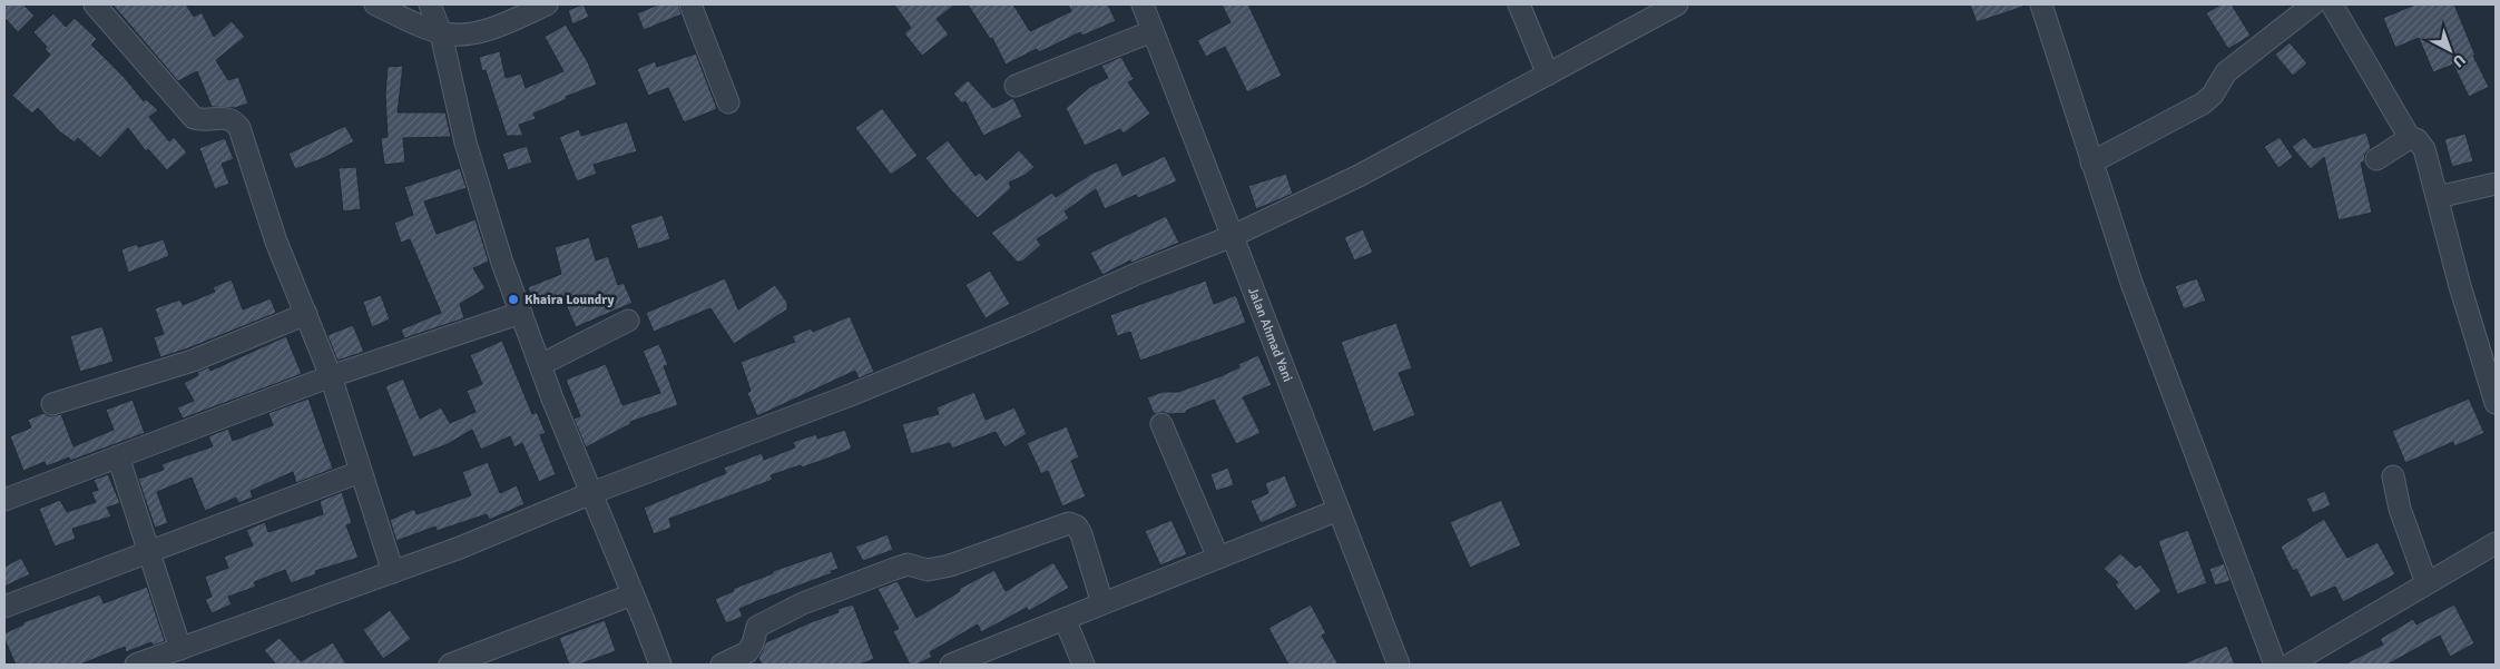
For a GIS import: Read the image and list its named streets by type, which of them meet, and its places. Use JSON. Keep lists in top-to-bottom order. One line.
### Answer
{"streets":{"street":["Jalan Ahmad Yani"]},"places":["Khaira Loundry"],"north":"bottom right"}
